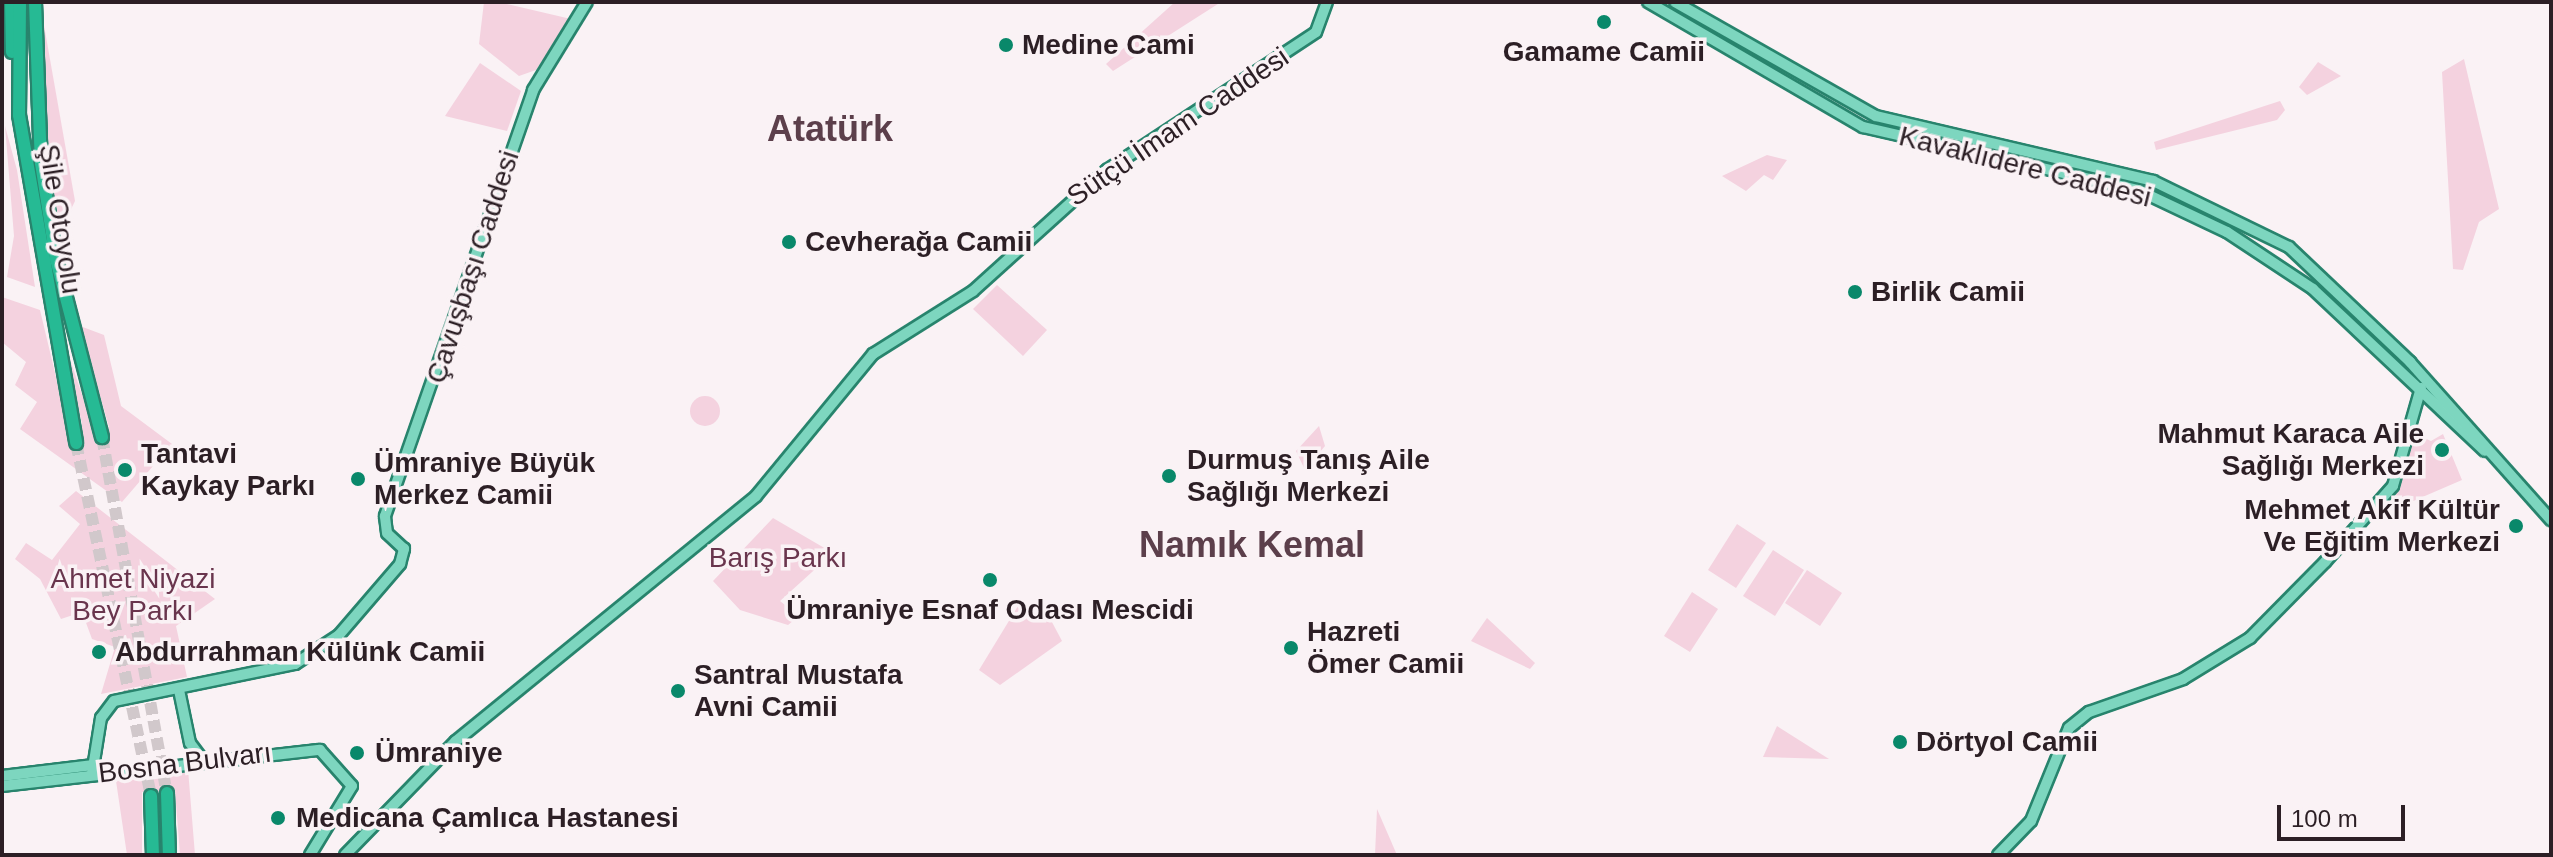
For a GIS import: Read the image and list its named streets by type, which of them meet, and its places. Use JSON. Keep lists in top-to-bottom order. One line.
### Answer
{"streets":{"highway":["Şile Otoyolu"],"main road":["Sütçü İmam Caddesi","Kavaklıdere Caddesi","Çavuşbaşı Caddesi","Bosna Bulvarı"]},"districts":["Atatürk","Namık Kemal"],"parks":["Barış Parkı","Ahmet Niyazi Bey Parkı"],"places":["Gamame Camii","Medine Cami","Cevherağa Camii","Birlik Camii","Mahmut Karaca Aile Sağlığı Merkezi","Tantavi Kaykay Parkı","Durmuş Tanış Aile Sağlığı Merkezi","Ümraniye Büyük Merkez Camii","Mehmet Akif Kültür Ve Eğitim Merkezi","Ümraniye Esnaf Odası Mescidi","Hazreti Ömer Camii","Abdurrahman Külünk Camii","Santral Mustafa Avni Camii","Dörtyol Camii","Ümraniye","Medicana Çamlıca Hastanesi"],"scale_bar":"100 m"}
